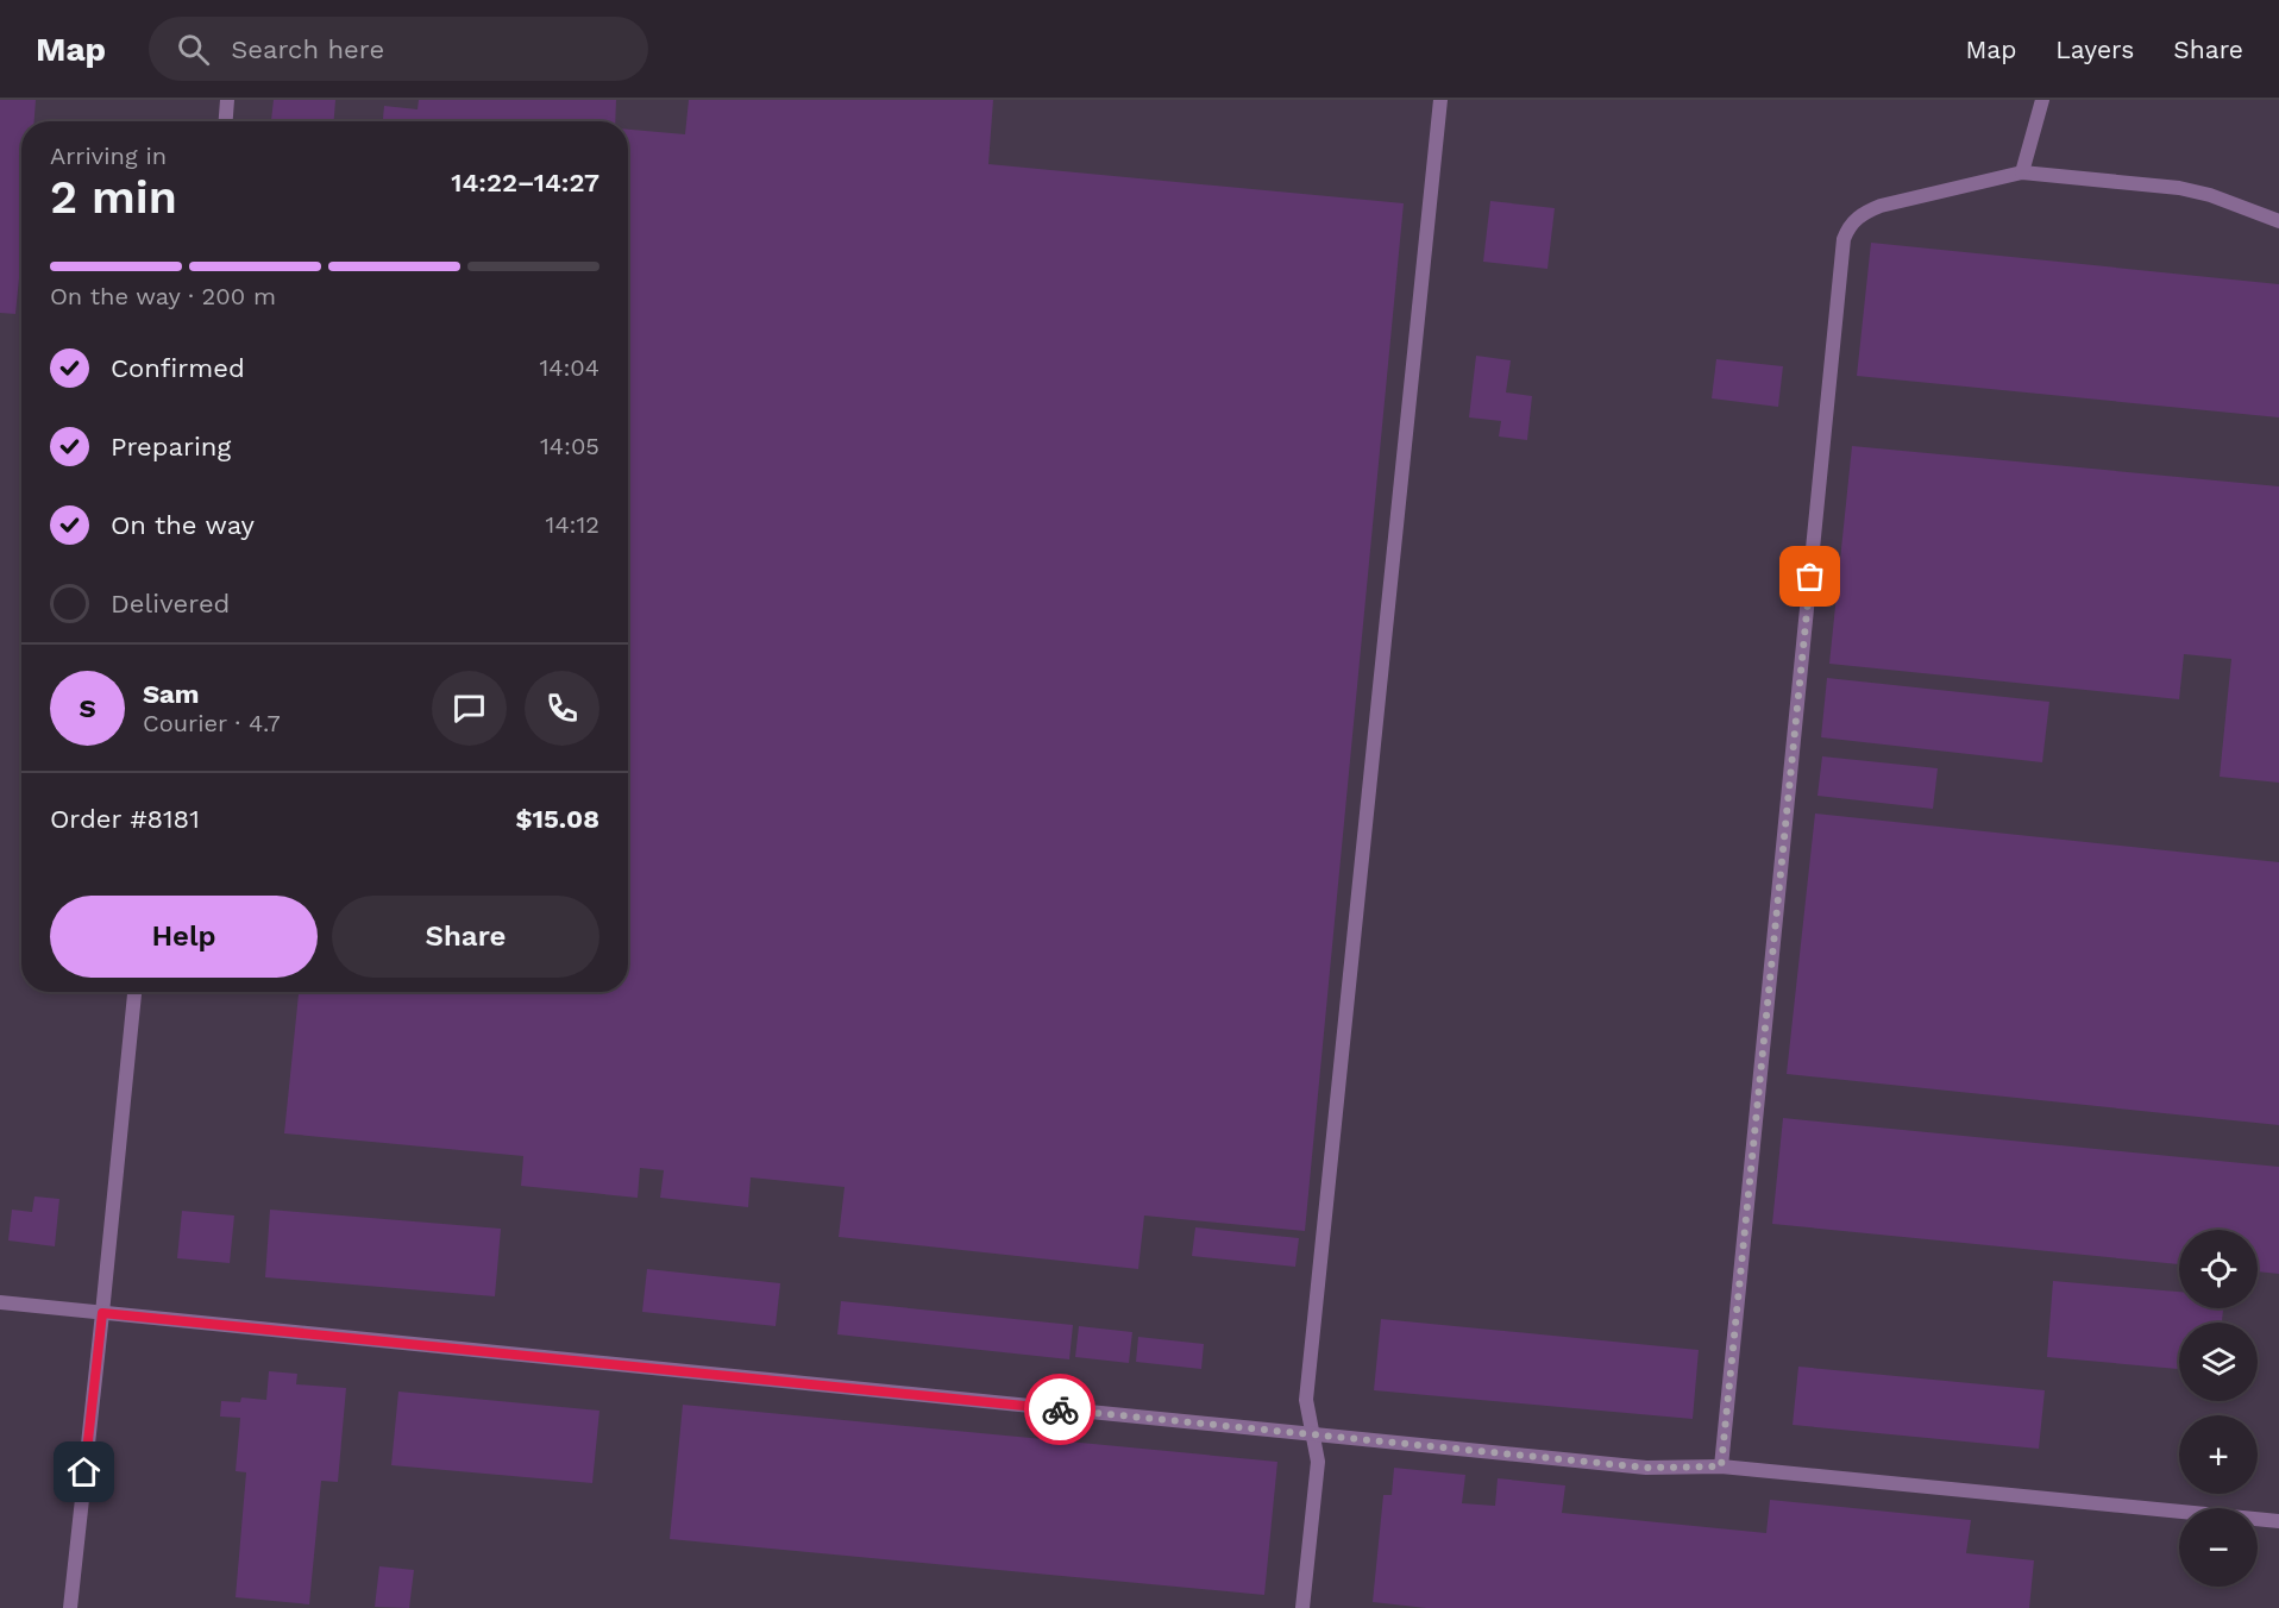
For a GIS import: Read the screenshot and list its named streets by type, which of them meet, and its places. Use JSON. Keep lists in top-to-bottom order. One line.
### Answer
{"page":{"header":"Map","search":"Search here","nav":["Map","Layers","Share"],"heading":["2 min","Arriving in","14:22–14:27"],"panel":["Sam","Courier · 4.7","Order #8181","$15.08"],"bar":"On the way · 200 m","list":[["Confirmed","14:04"],["Preparing","14:05"],["On the way","14:12"],"Delivered"],"round":"S","buttons":["Help","Share"],"map_buttons":["+","−"]}}
